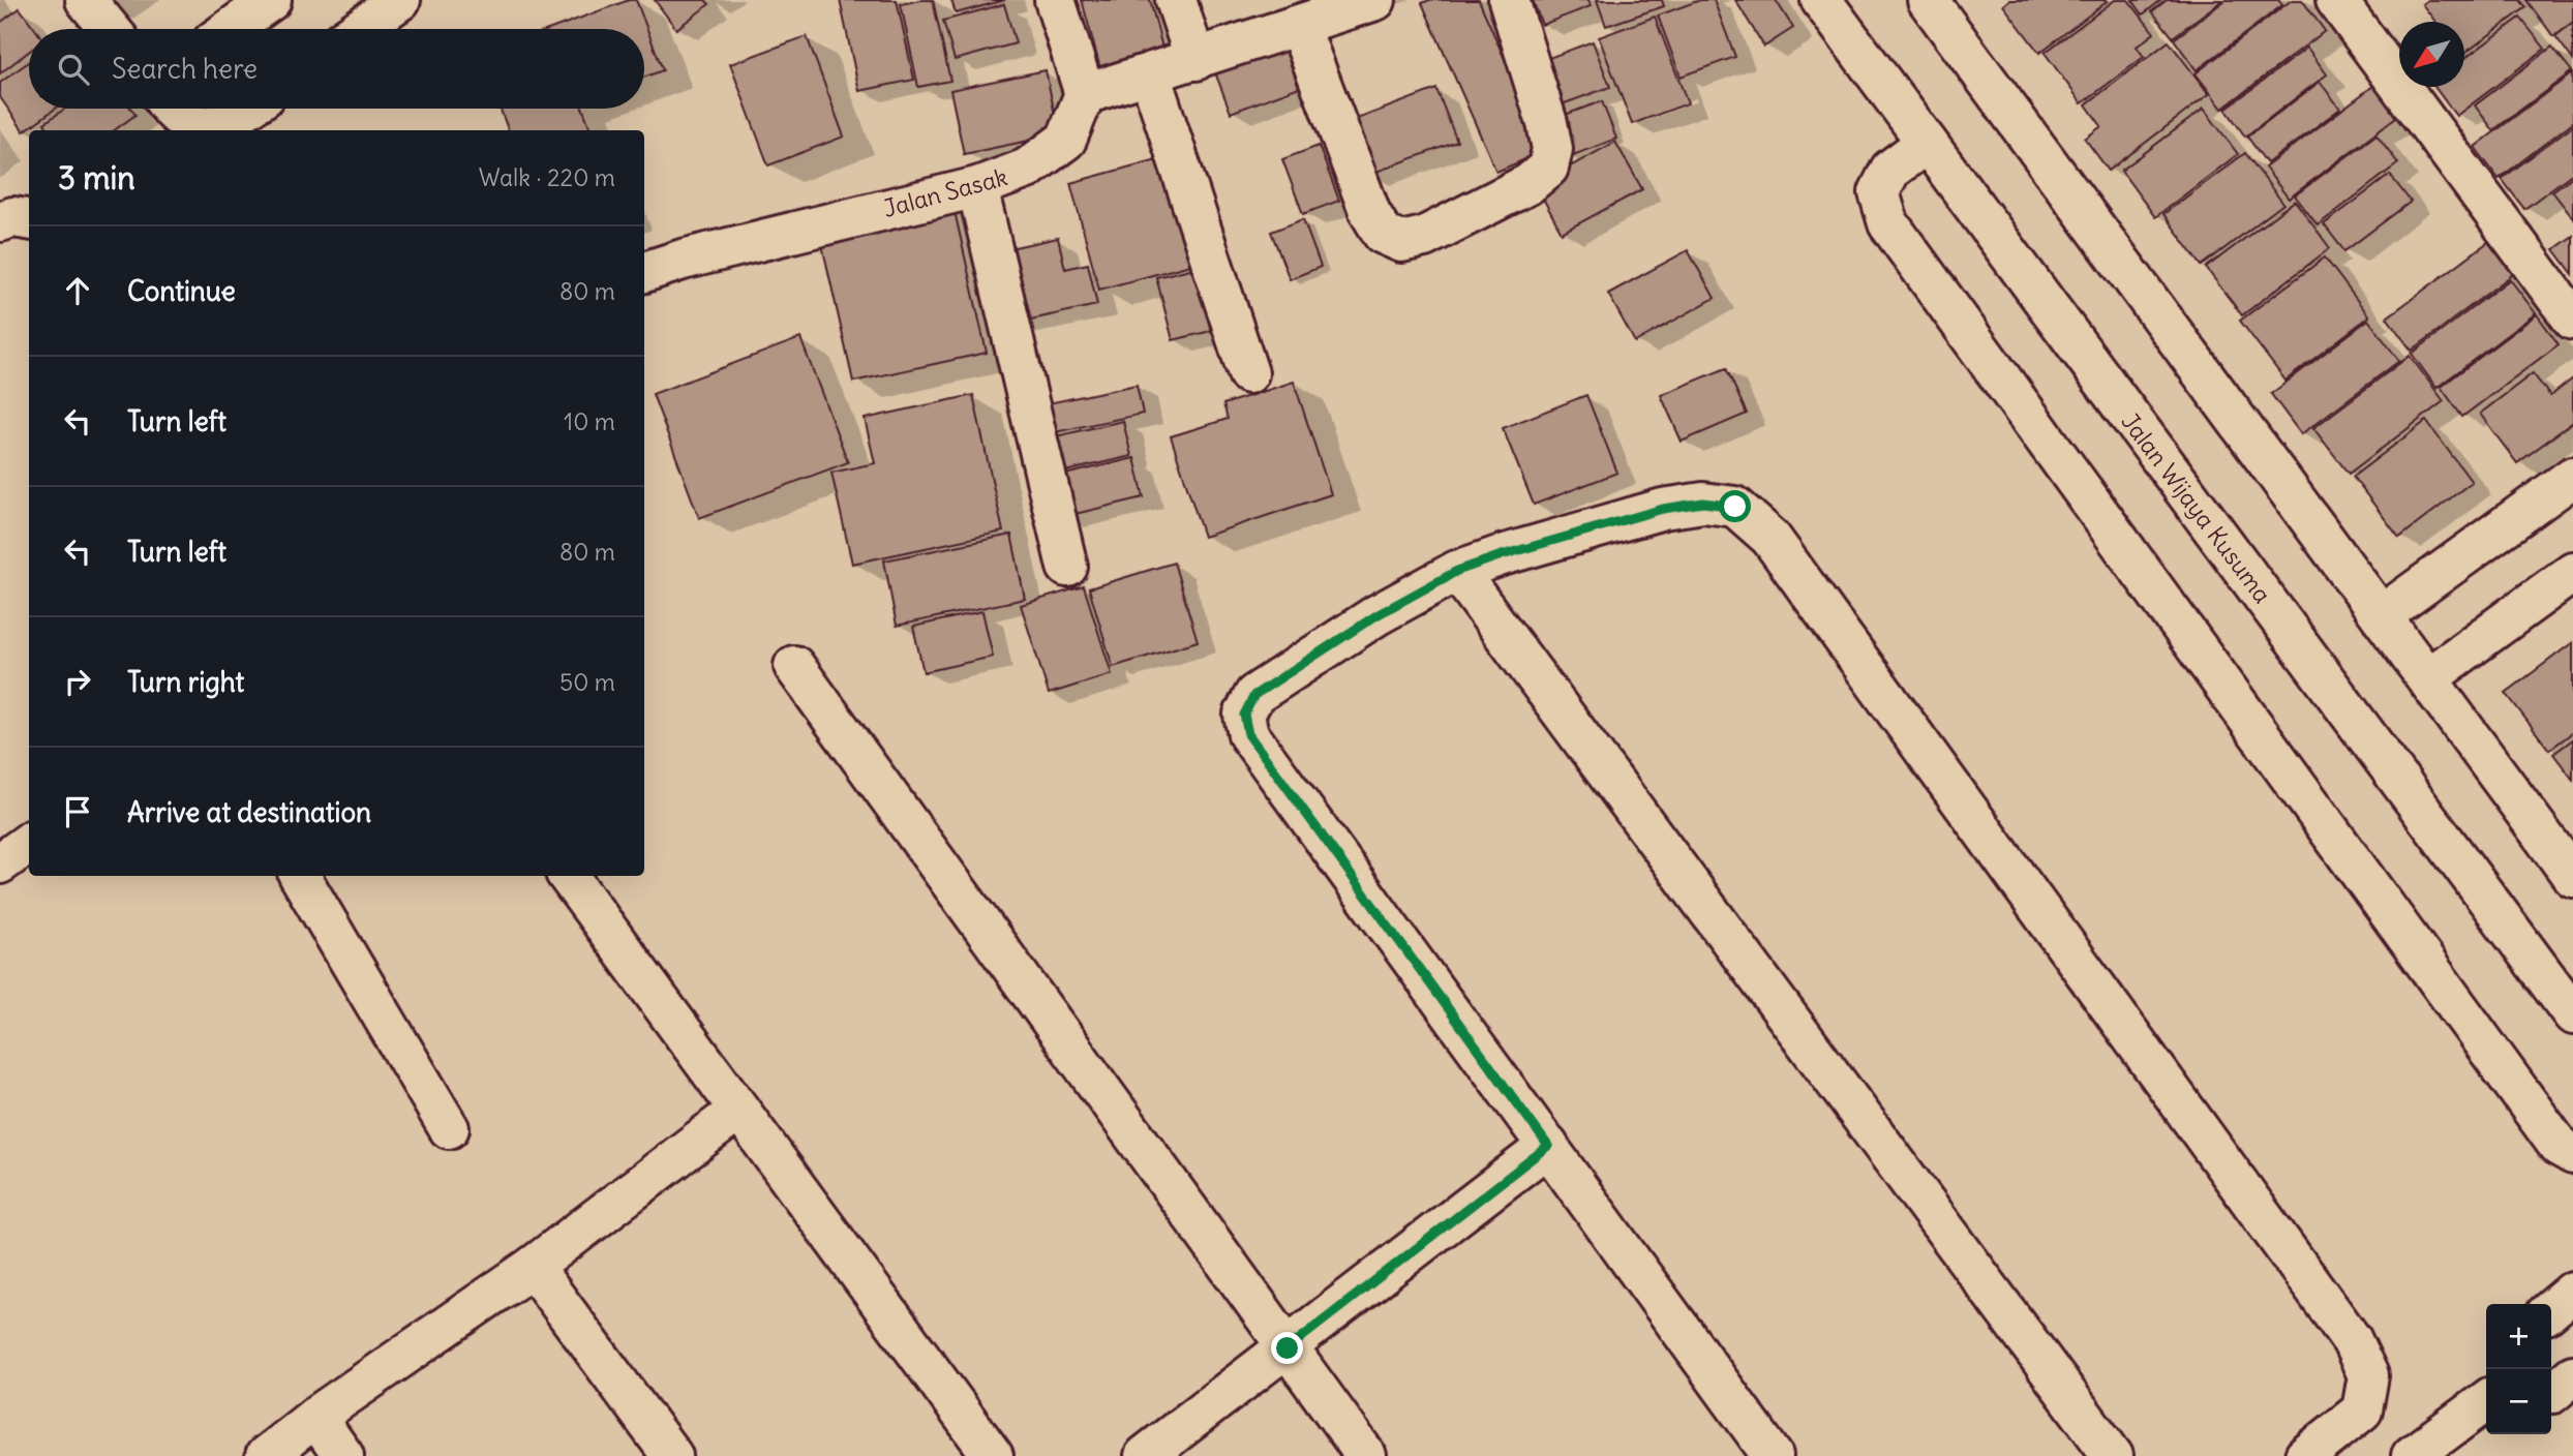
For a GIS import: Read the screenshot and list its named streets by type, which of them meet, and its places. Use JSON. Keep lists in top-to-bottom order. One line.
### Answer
{"streets":{"street":["Jalan Sasak","Jalan Wijaya Kusuma"]},"north":"bottom left","page":{"search":"Search here","heading":["3 min","Walk · 220 m"],"list":[["Continue","80 m"],["Turn left","10 m"],["Turn left","80 m"],["Turn right","50 m"],"Arrive at destination"],"map_buttons":["+","−"]}}
